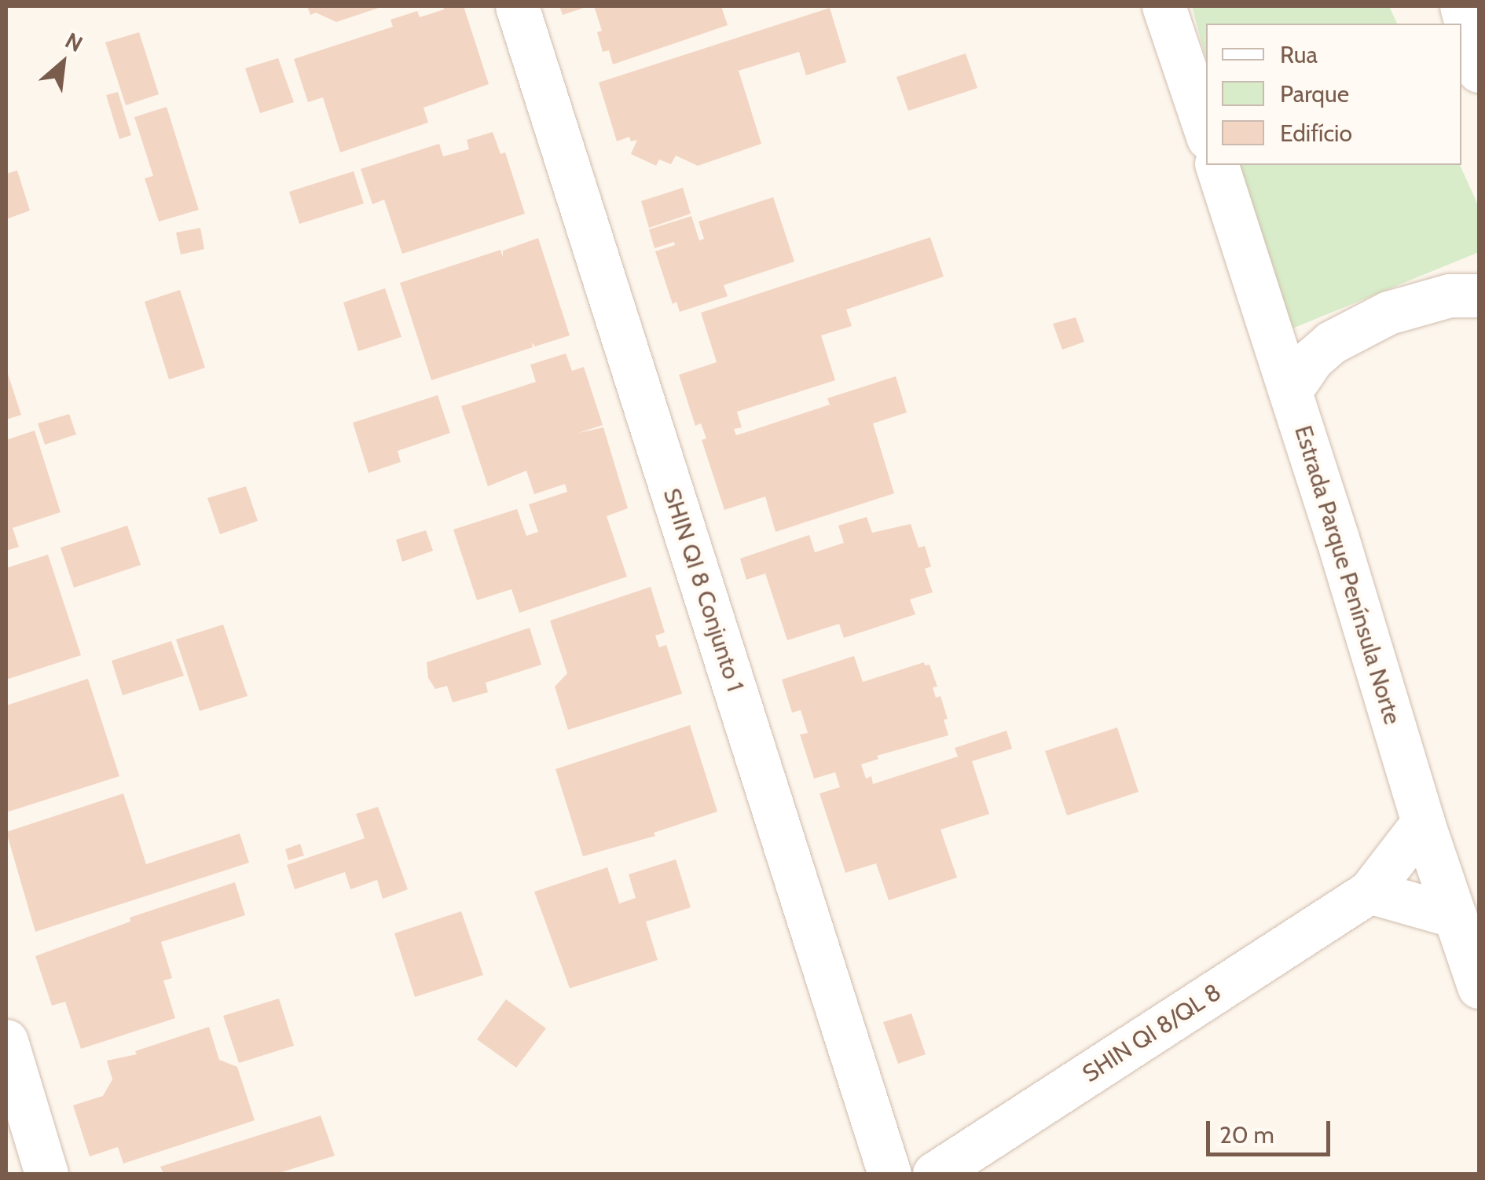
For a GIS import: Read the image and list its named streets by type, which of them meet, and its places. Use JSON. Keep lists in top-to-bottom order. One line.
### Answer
{"streets":{"street":["Estrada Parque Península Norte","SHIN QI 8 Conjunto 1","SHIN QI 8/QL 8"]},"crossings":[["Estrada Parque Península Norte","SHIN QI 8/QL 8"]],"legend":["Rua","Parque","Edifício"],"scale_bar":"20 m","north":"top right"}
